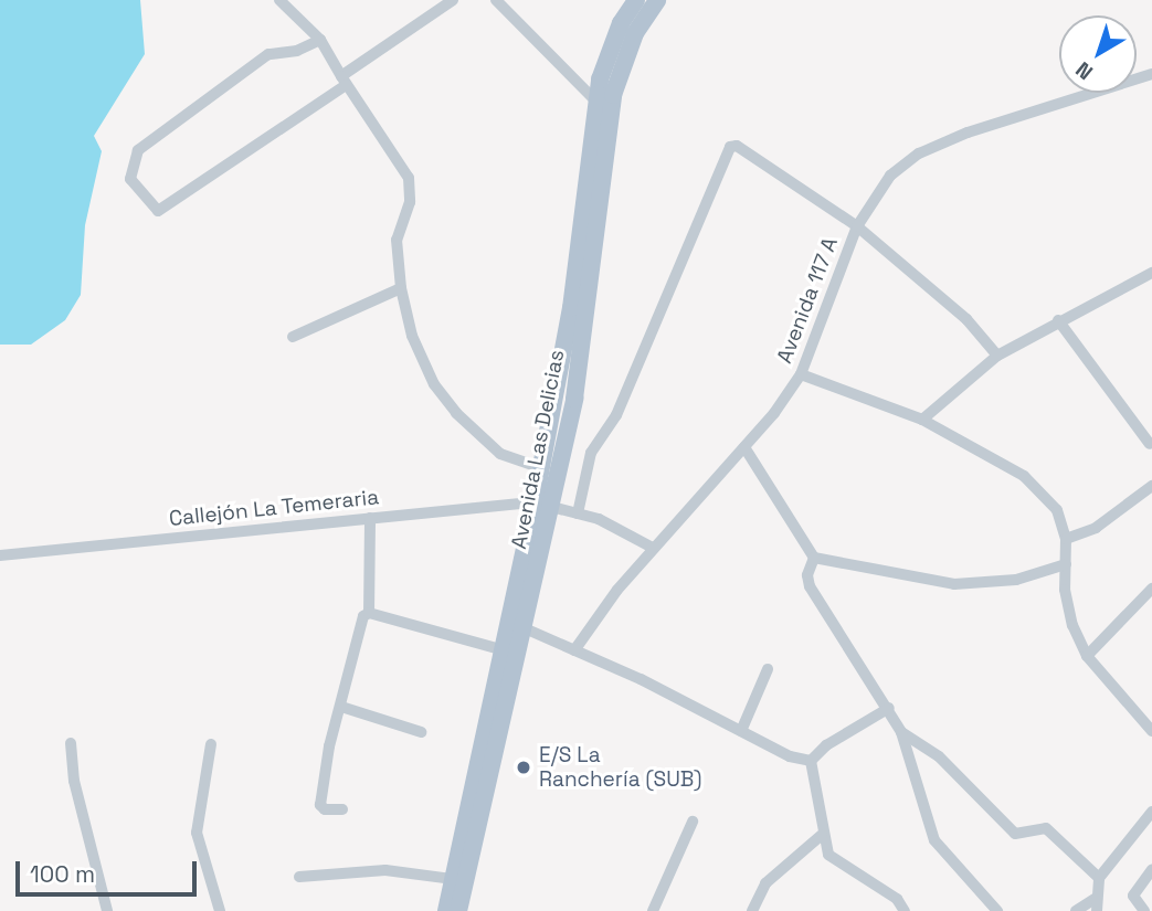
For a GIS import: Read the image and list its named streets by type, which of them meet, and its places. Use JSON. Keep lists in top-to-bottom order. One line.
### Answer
{"streets":{"main road":["Avenida Las Delicias"],"street":["Avenida 117 A","Callejón La Temeraria"]},"crossings":[["Avenida Las Delicias","Callejón La Temeraria"]],"places":["E/S La Ranchería (SUB)"],"scale_bar":"100 m","north":"bottom left"}
